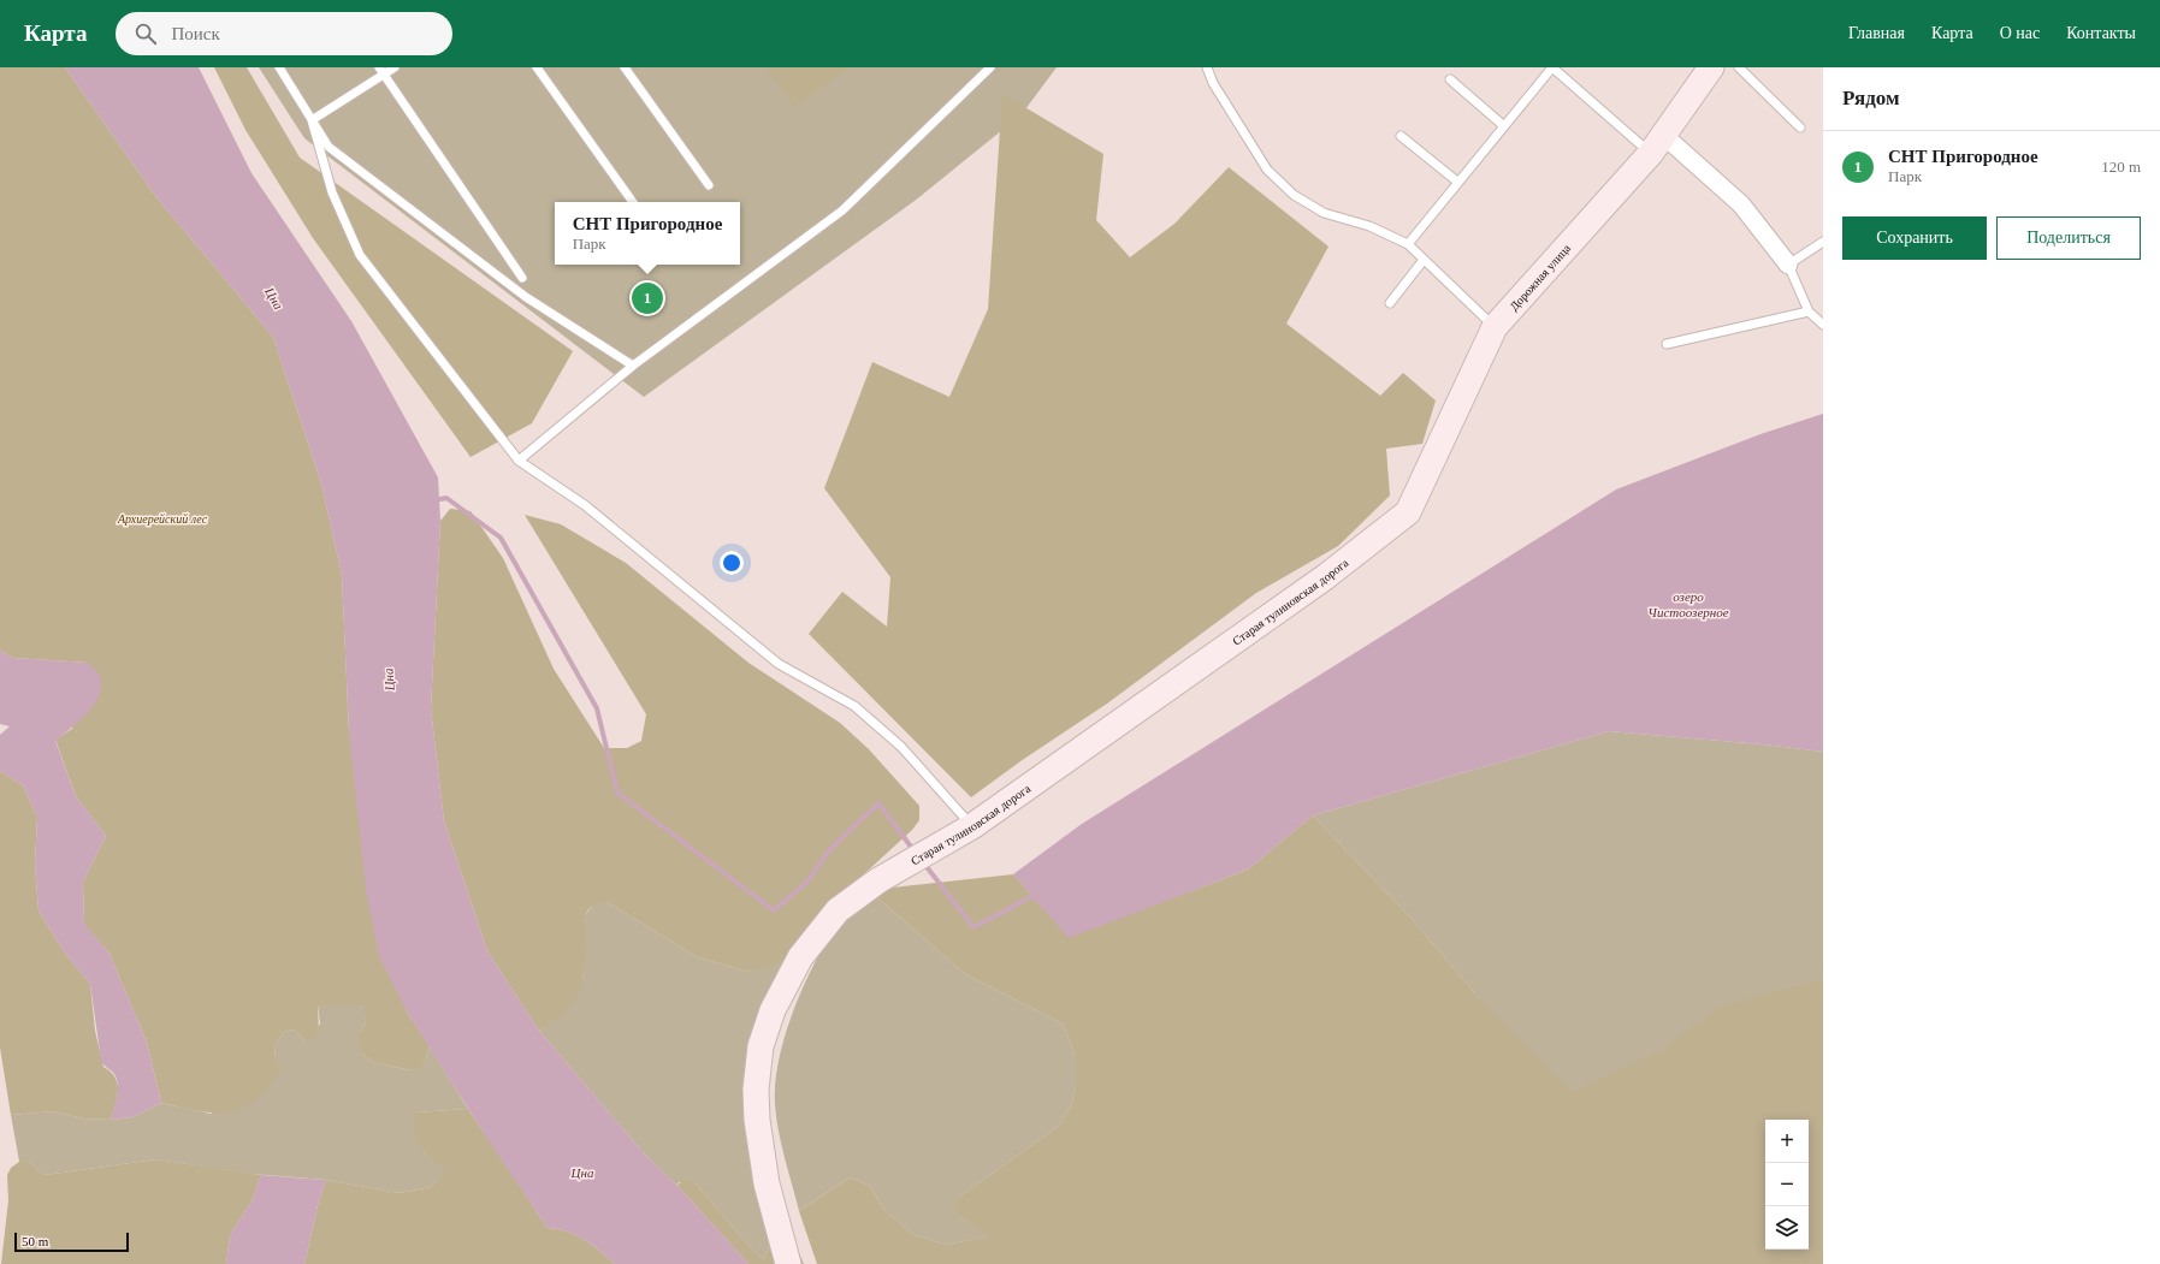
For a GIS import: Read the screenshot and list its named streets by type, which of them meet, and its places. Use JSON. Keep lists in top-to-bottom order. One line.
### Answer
{"streets":{"street":["Дорожная улица","Старая тулиновская дорога"]},"crossings":[["Дорожная улица","Старая тулиновская дорога"]],"water":["Цна","озеро Чистоозерное"],"parks":["Архиерейский лес"],"scale_bar":"50 m","page":{"header":"Карта","search":"Поиск","nav":["Главная","Карта","О нас","Контакты"],"heading":"Рядом","list":[{"mark":"1","name":"СНТ Пригородное","note":"Парк","value":"120 m"}],"popup":["СНТ Пригородное","Парк"],"buttons":["Сохранить","Поделиться"],"pins":"1","map_buttons":["+","−"],"scale":"50 m"}}
